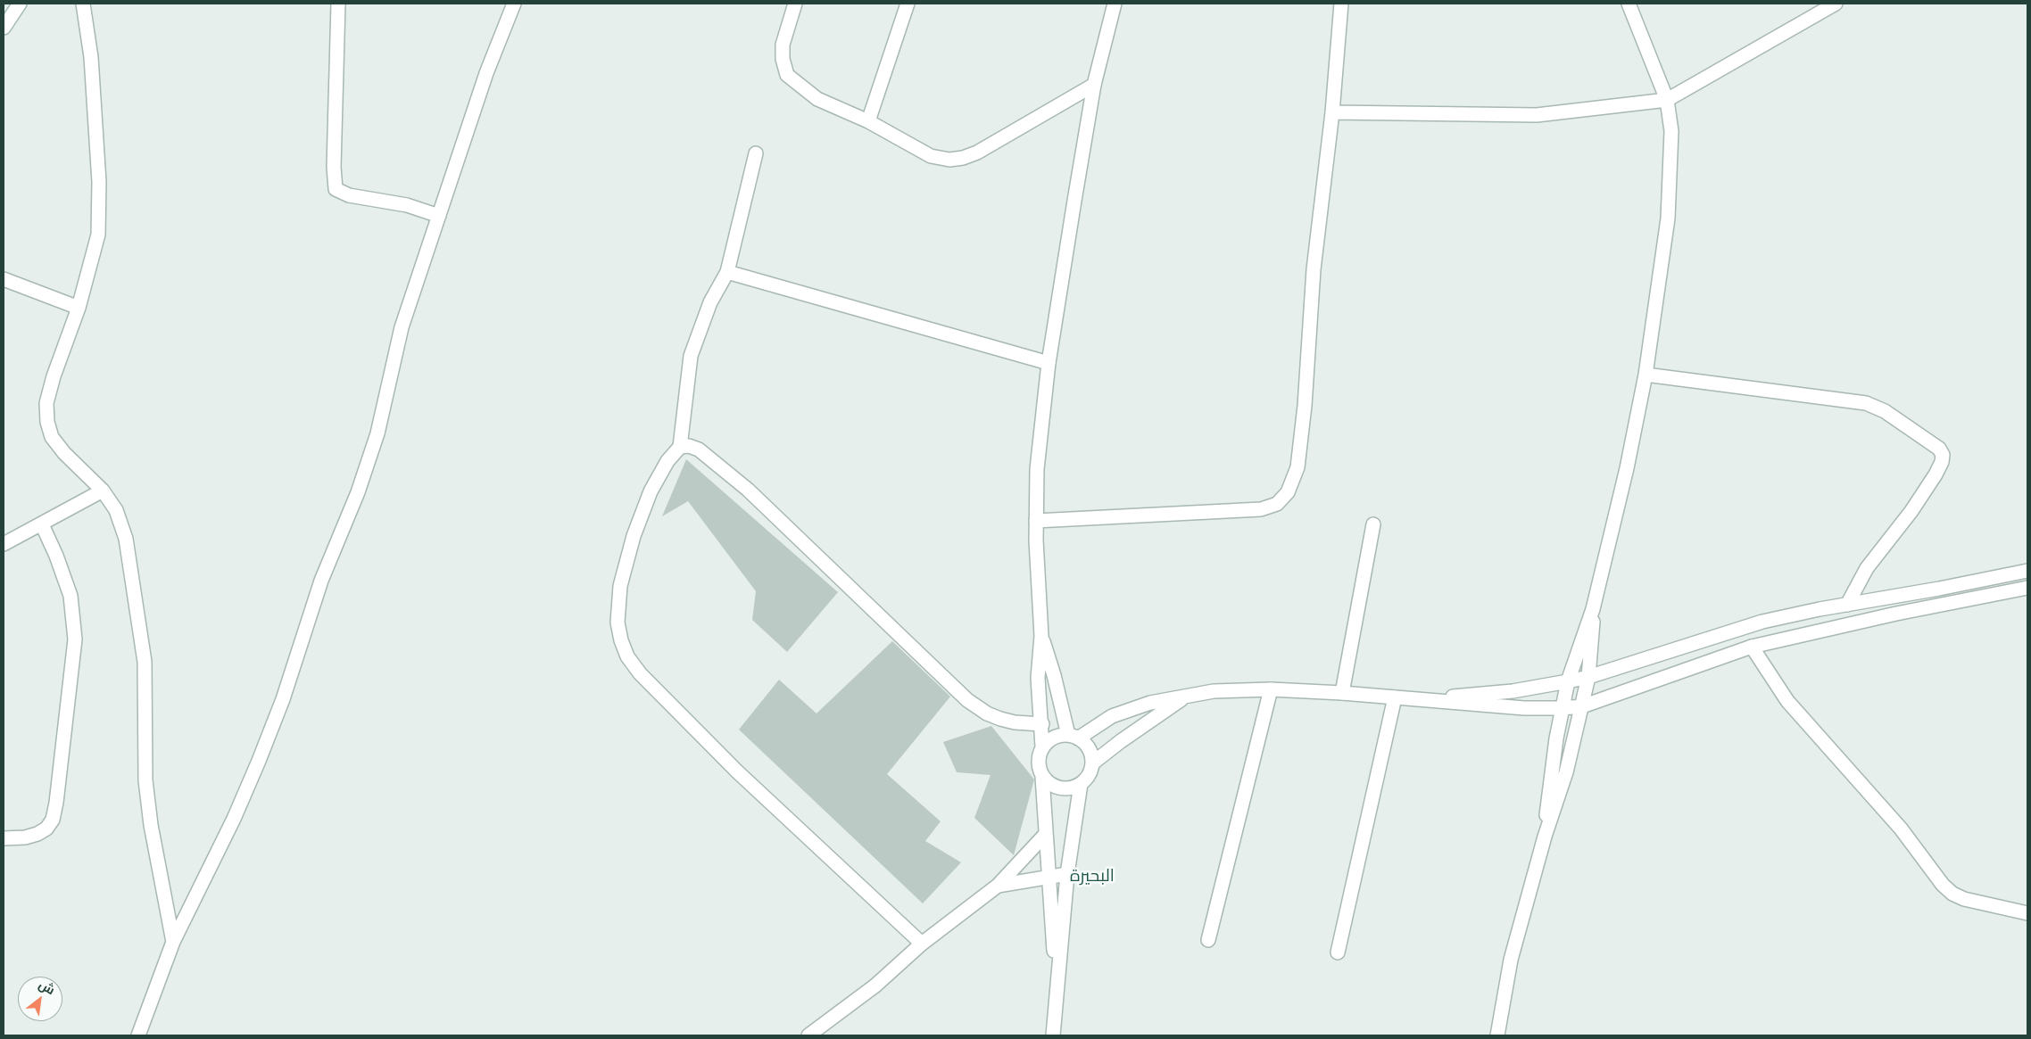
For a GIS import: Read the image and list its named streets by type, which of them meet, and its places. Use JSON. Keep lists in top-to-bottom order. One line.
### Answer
{"districts":["البحيرة"],"north":"top right"}
